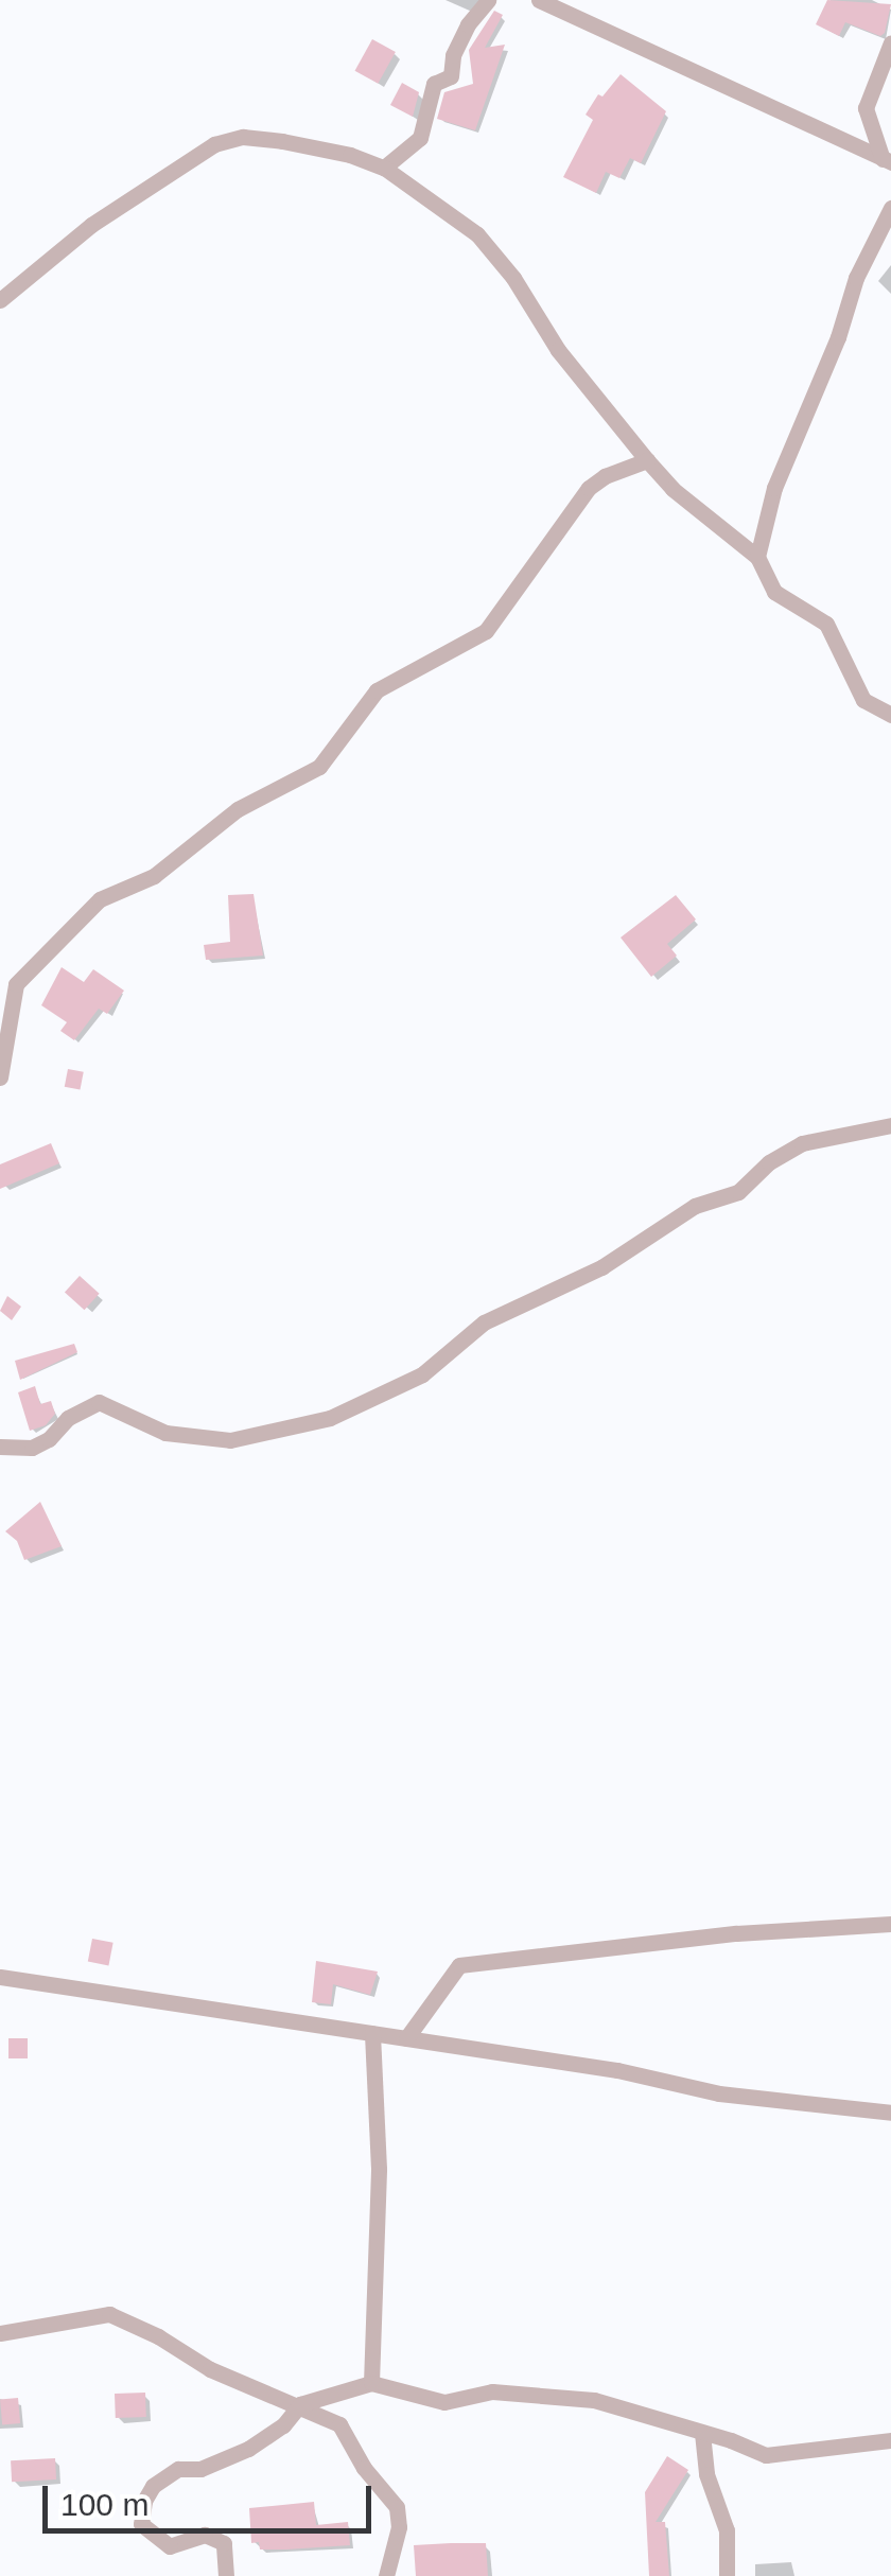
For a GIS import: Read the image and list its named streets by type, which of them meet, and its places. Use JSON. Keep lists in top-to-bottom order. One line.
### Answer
{"scale_bar":"100 m"}
